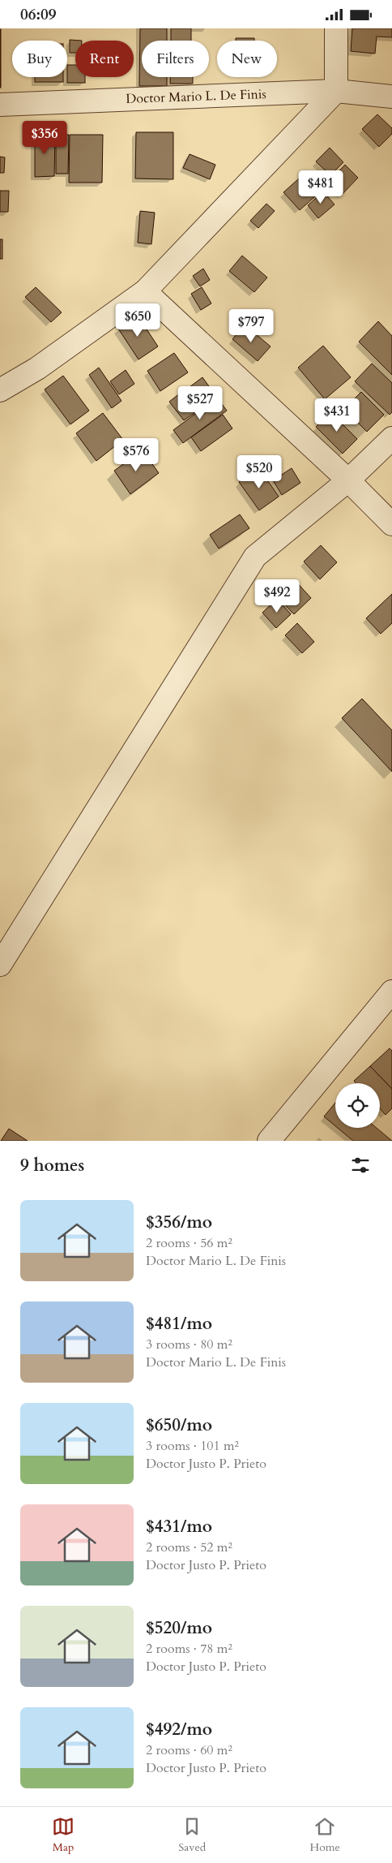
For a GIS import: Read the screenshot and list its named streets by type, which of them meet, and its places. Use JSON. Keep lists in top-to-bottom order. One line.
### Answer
{"streets":{"street":["Doctor Mario L. De Finis"]},"page":{"status":"06:09","chip":["Buy","Rent","Filters","New"],"price":["$356","$481","$650","$797","$527","$431","$576","$520","$492"],"heading":"9 homes","list":[{"name":"$356/mo","note":"2 rooms · 56 m² · Doctor Mario L. De Finis"},{"name":"$481/mo","note":"3 rooms · 80 m² · Doctor Mario L. De Finis"},{"name":"$650/mo","note":"3 rooms · 101 m² · Doctor Justo P. Prieto"},{"name":"$431/mo","note":"2 rooms · 52 m² · Doctor Justo P. Prieto"},{"name":"$520/mo","note":"2 rooms · 78 m² · Doctor Justo P. Prieto"},{"name":"$492/mo","note":"2 rooms · 60 m² · Doctor Justo P. Prieto"}],"tabs":["Map","Saved","Home"]}}
